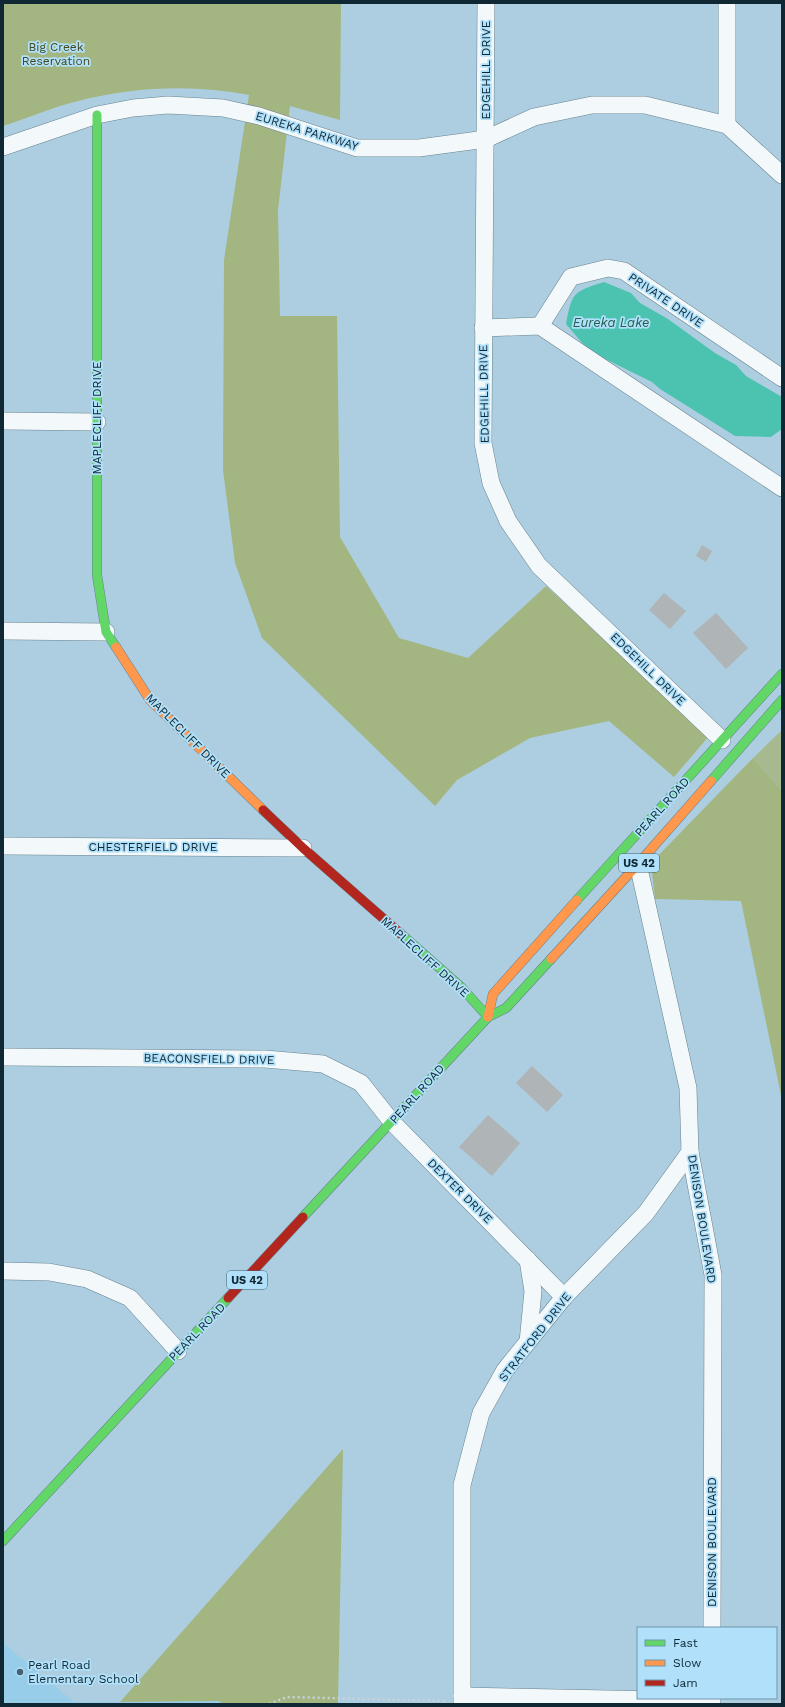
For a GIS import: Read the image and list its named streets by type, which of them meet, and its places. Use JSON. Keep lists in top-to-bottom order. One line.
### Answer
{"streets":{"main road":["MAPLECLIFF DRIVE","PEARL ROAD","US 42"],"street":["EDGEHILL DRIVE","EUREKA PARKWAY","PRIVATE DRIVE","CHESTERFIELD DRIVE","BEACONSFIELD DRIVE","DEXTER DRIVE","DENISON BOULEVARD","STRATFORD DRIVE"]},"crossings":[["EDGEHILL DRIVE","EUREKA PARKWAY"],["EDGEHILL DRIVE","PEARL ROAD"],["EUREKA PARKWAY","MAPLECLIFF DRIVE"],["MAPLECLIFF DRIVE","PEARL ROAD"],["MAPLECLIFF DRIVE","CHESTERFIELD DRIVE"],["PEARL ROAD","BEACONSFIELD DRIVE"],["PEARL ROAD","DEXTER DRIVE"],["PEARL ROAD","DENISON BOULEVARD"],["BEACONSFIELD DRIVE","DEXTER DRIVE"],["DEXTER DRIVE","STRATFORD DRIVE"],["DENISON BOULEVARD","STRATFORD DRIVE"]],"water":["Eureka Lake"],"parks":["Big Creek Reservation"],"places":["Pearl Road Elementary School"],"legend":["Fast","Slow","Jam"]}
